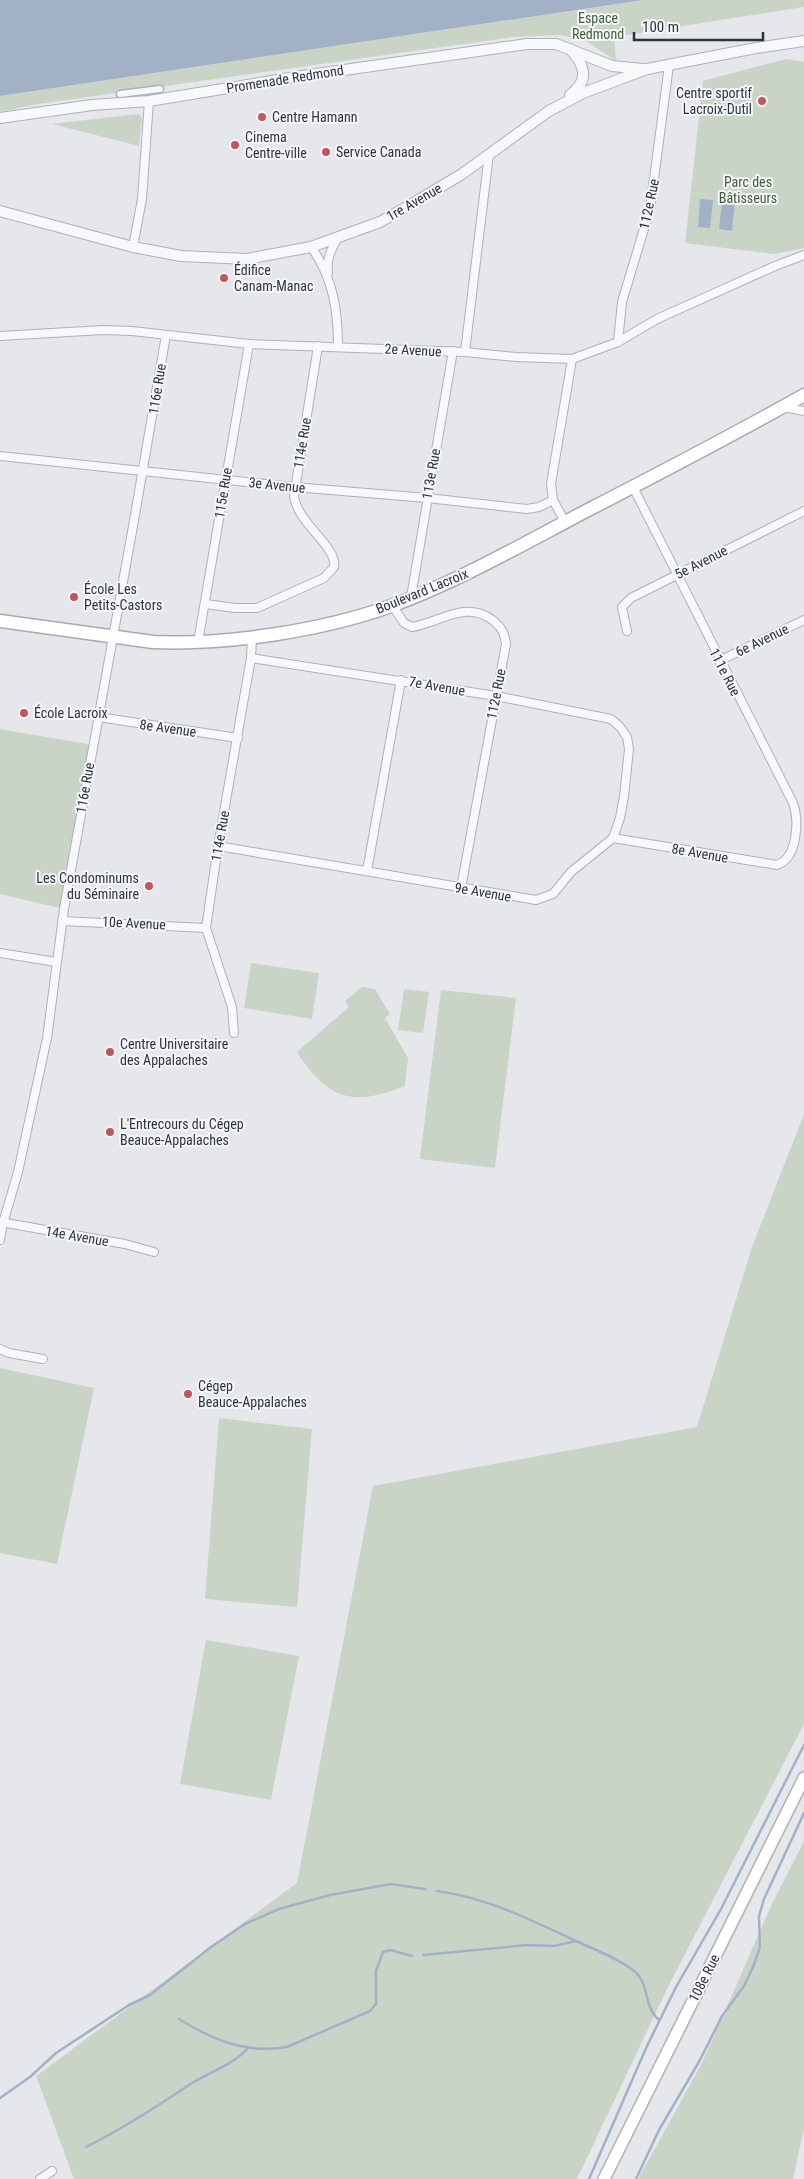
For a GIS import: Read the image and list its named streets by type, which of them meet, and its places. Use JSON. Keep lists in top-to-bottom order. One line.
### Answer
{"streets":{"main road":["Boulevard Lacroix","108e Rue"],"street":["Promenade Redmond","1re Avenue","112e Rue","2e Avenue","116e Rue","114e Rue","113e Rue","3e Avenue","115e Rue","5e Avenue","6e Avenue","111e Rue","7e Avenue","8e Avenue","9e Avenue","10e Avenue","14e Avenue"]},"crossings":[["Promenade Redmond","1re Avenue"],["1re Avenue","112e Rue"],["112e Rue","2e Avenue"],["112e Rue","Boulevard Lacroix"],["112e Rue","7e Avenue"],["112e Rue","9e Avenue"],["2e Avenue","116e Rue"],["2e Avenue","114e Rue"],["2e Avenue","113e Rue"],["2e Avenue","115e Rue"],["116e Rue","3e Avenue"],["116e Rue","Boulevard Lacroix"],["116e Rue","8e Avenue"],["116e Rue","10e Avenue"],["116e Rue","14e Avenue"],["114e Rue","3e Avenue"],["114e Rue","115e Rue"],["114e Rue","Boulevard Lacroix"],["114e Rue","7e Avenue"],["114e Rue","8e Avenue"],["114e Rue","9e Avenue"],["114e Rue","10e Avenue"],["113e Rue","3e Avenue"],["113e Rue","Boulevard Lacroix"],["3e Avenue","115e Rue"],["115e Rue","Boulevard Lacroix"],["5e Avenue","111e Rue"],["Boulevard Lacroix","111e Rue"],["6e Avenue","111e Rue"],["111e Rue","8e Avenue"],["7e Avenue","8e Avenue"],["7e Avenue","9e Avenue"],["8e Avenue","9e Avenue"]],"parks":["Espace Redmond","Parc des Bâtisseurs"],"places":["Centre sportif Lacroix-Dutil","Centre Hamann","Cinema Centre-ville","Service Canada","Édifice Canam-Manac","École Les Petits-Castors","École Lacroix","Les Condominums du Séminaire","Centre Universitaire des Appalaches","L'Entrecours du Cégep Beauce-Appalaches","Cégep Beauce-Appalaches"],"scale_bar":"100 m"}
